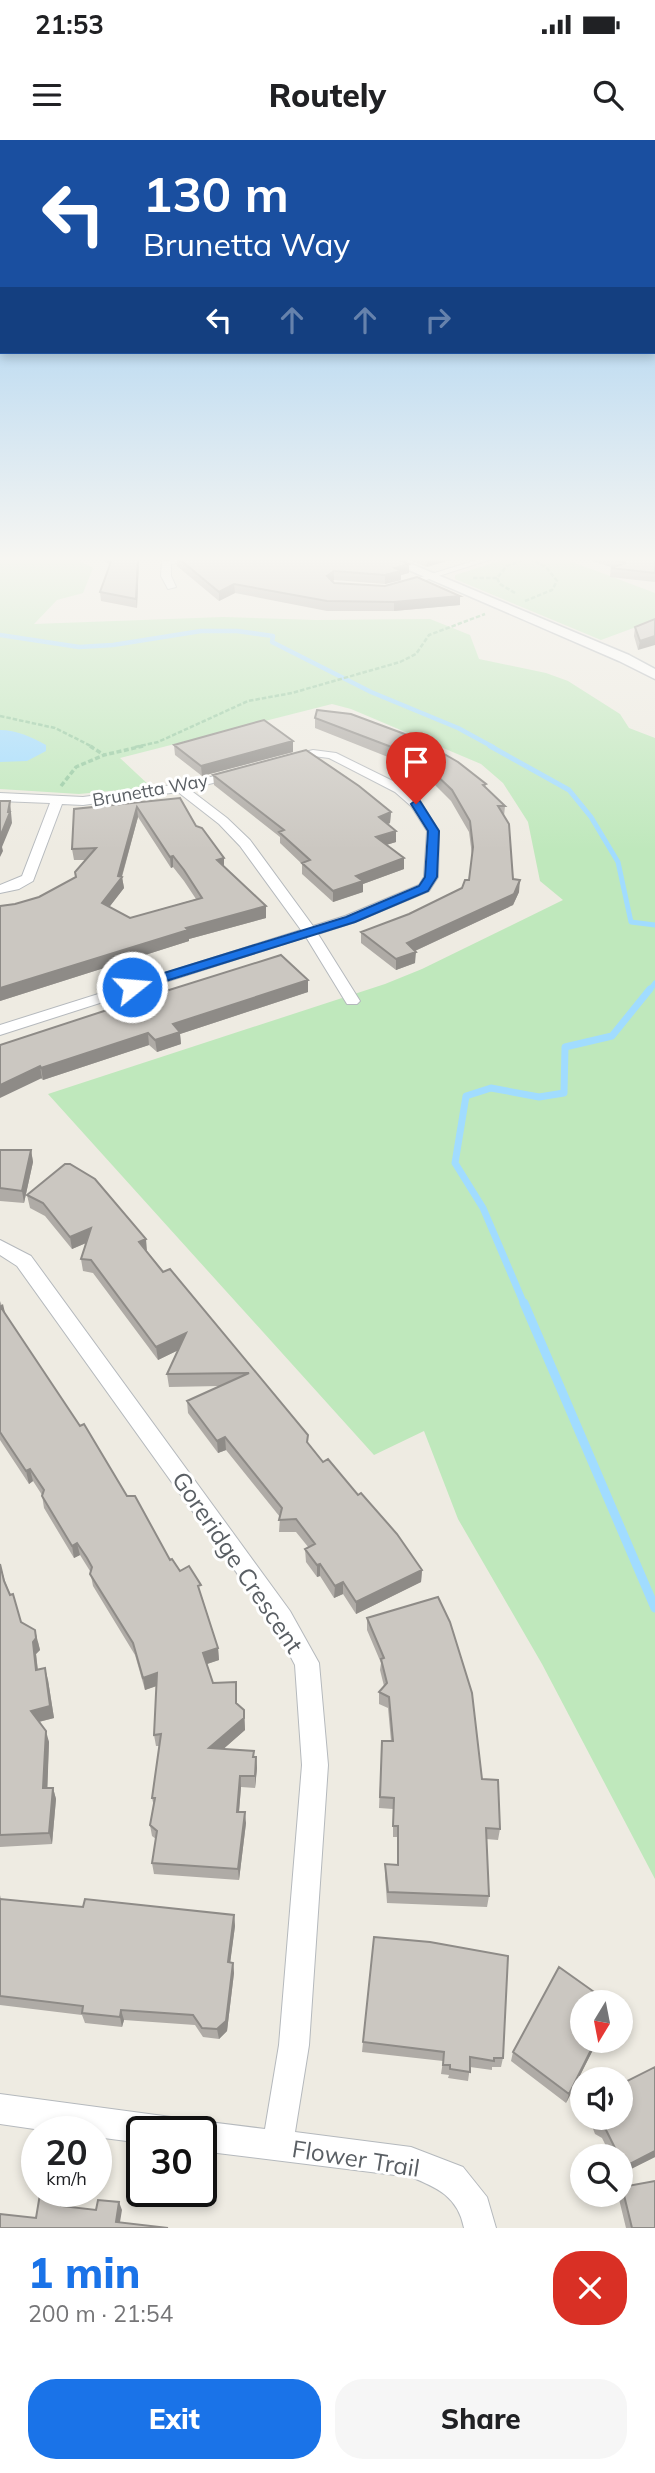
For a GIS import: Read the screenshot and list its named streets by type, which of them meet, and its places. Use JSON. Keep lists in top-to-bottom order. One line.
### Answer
{"streets":{"street":["Brunetta Way","Goreridge Crescent","Flower Trail"]},"crossings":[["Goreridge Crescent","Flower Trail"]],"north":"bottom","page":{"status":"21:53","header":"Routely","turn":["130 m","Brunetta Way"],"speed":"20 km/h","limit":"30","heading":["1 min","200 m · 21:54"],"buttons":["Exit","Share"]}}
